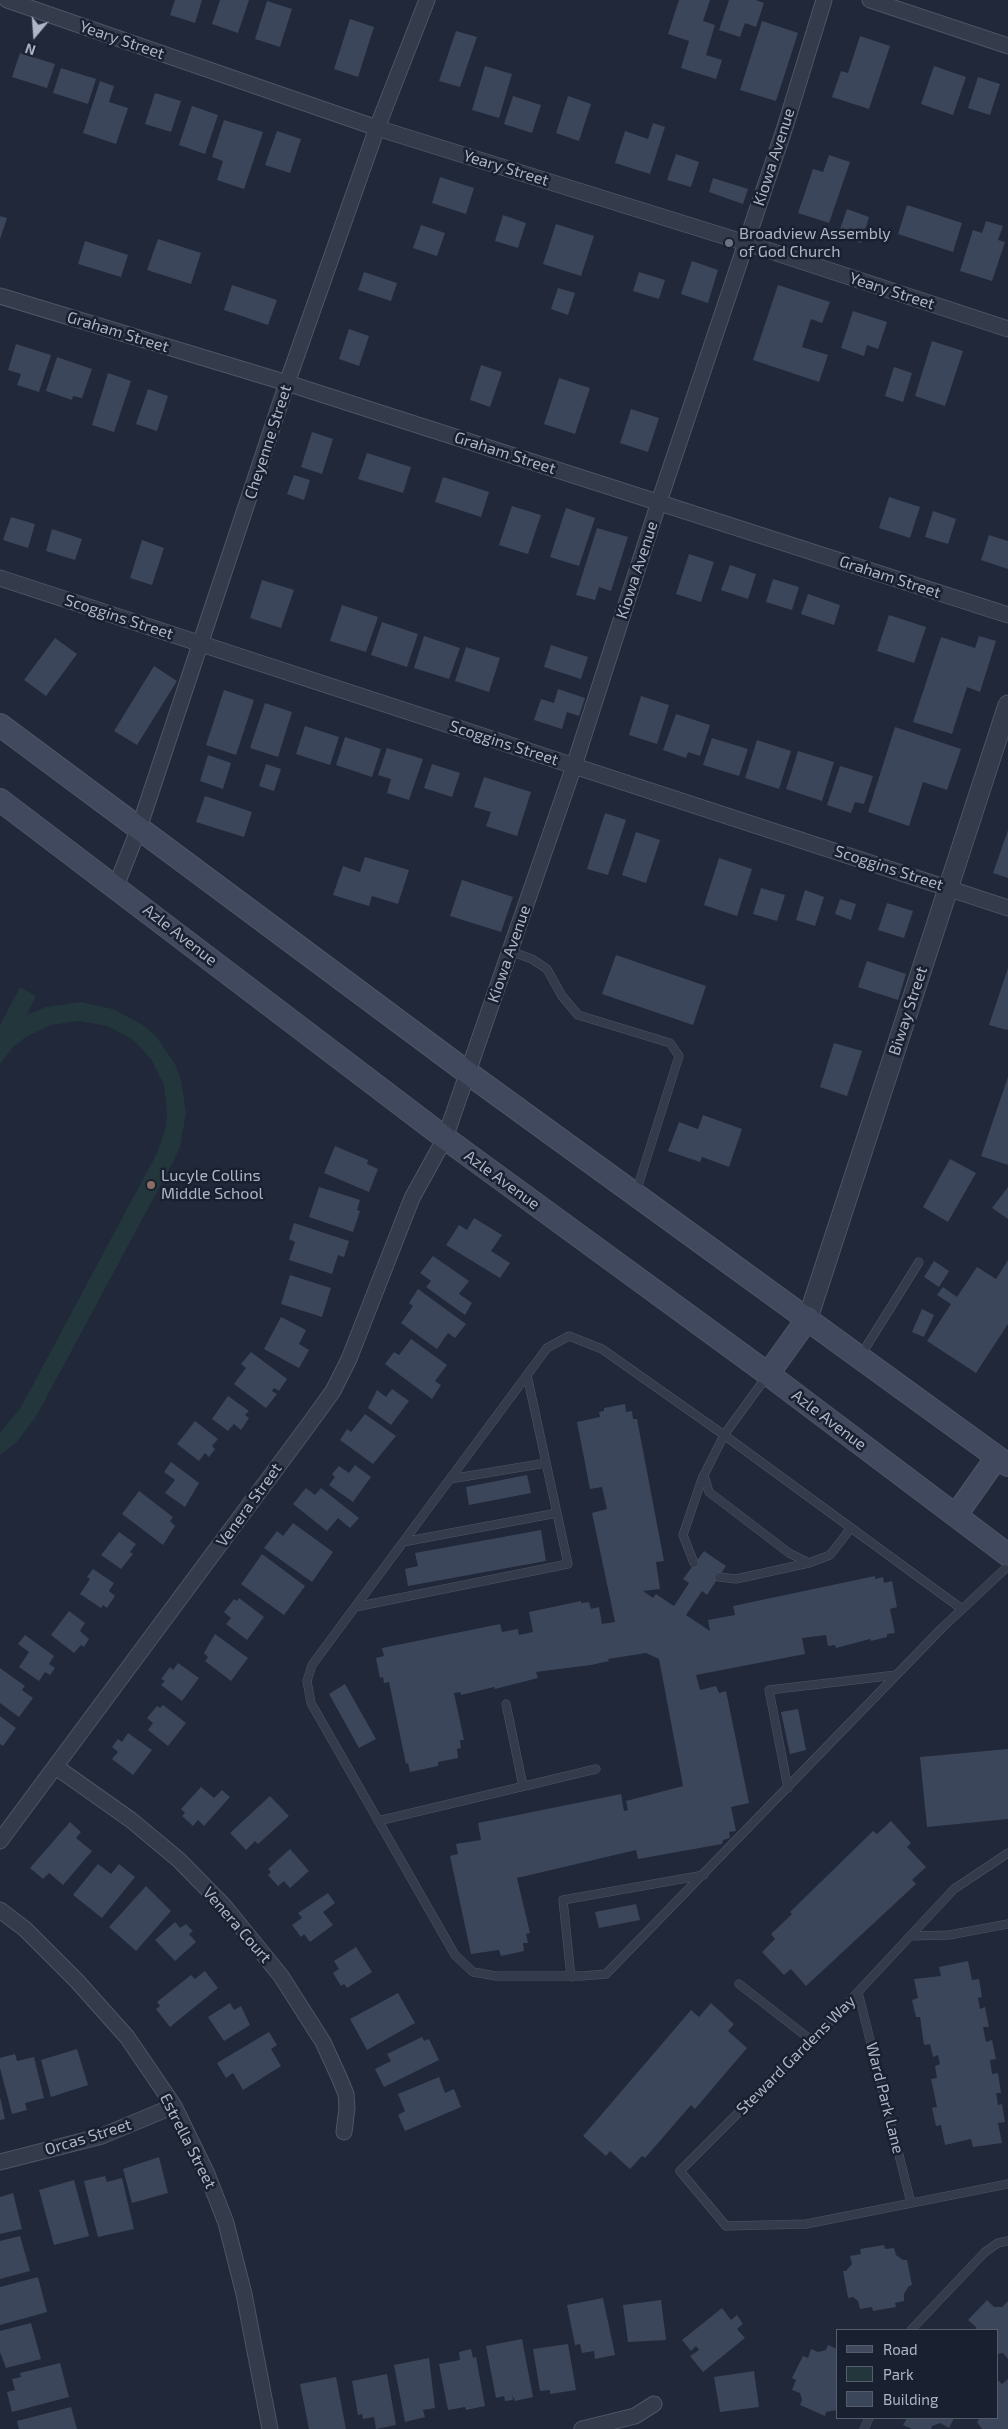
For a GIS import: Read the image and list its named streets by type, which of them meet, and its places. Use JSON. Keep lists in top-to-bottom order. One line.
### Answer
{"streets":{"main road":["Azle Avenue"],"street":["Yeary Street","Kiowa Avenue","Graham Street","Cheyenne Street","Scoggins Street","Biway Street","Venera Street","Venera Court","Orcas Street","Estrella Street"],"lane":["Steward Gardens Way","Ward Park Lane"]},"crossings":[["Yeary Street","Kiowa Avenue"],["Yeary Street","Cheyenne Street"],["Kiowa Avenue","Graham Street"],["Kiowa Avenue","Scoggins Street"],["Kiowa Avenue","Azle Avenue"],["Kiowa Avenue","Venera Street"],["Graham Street","Cheyenne Street"],["Cheyenne Street","Scoggins Street"],["Cheyenne Street","Azle Avenue"],["Scoggins Street","Biway Street"],["Azle Avenue","Venera Street"],["Venera Street","Venera Court"],["Steward Gardens Way","Ward Park Lane"],["Orcas Street","Estrella Street"]],"places":["Broadview Assembly of God Church","Lucyle Collins Middle School"],"legend":["Road","Park","Building"],"north":"bottom"}
